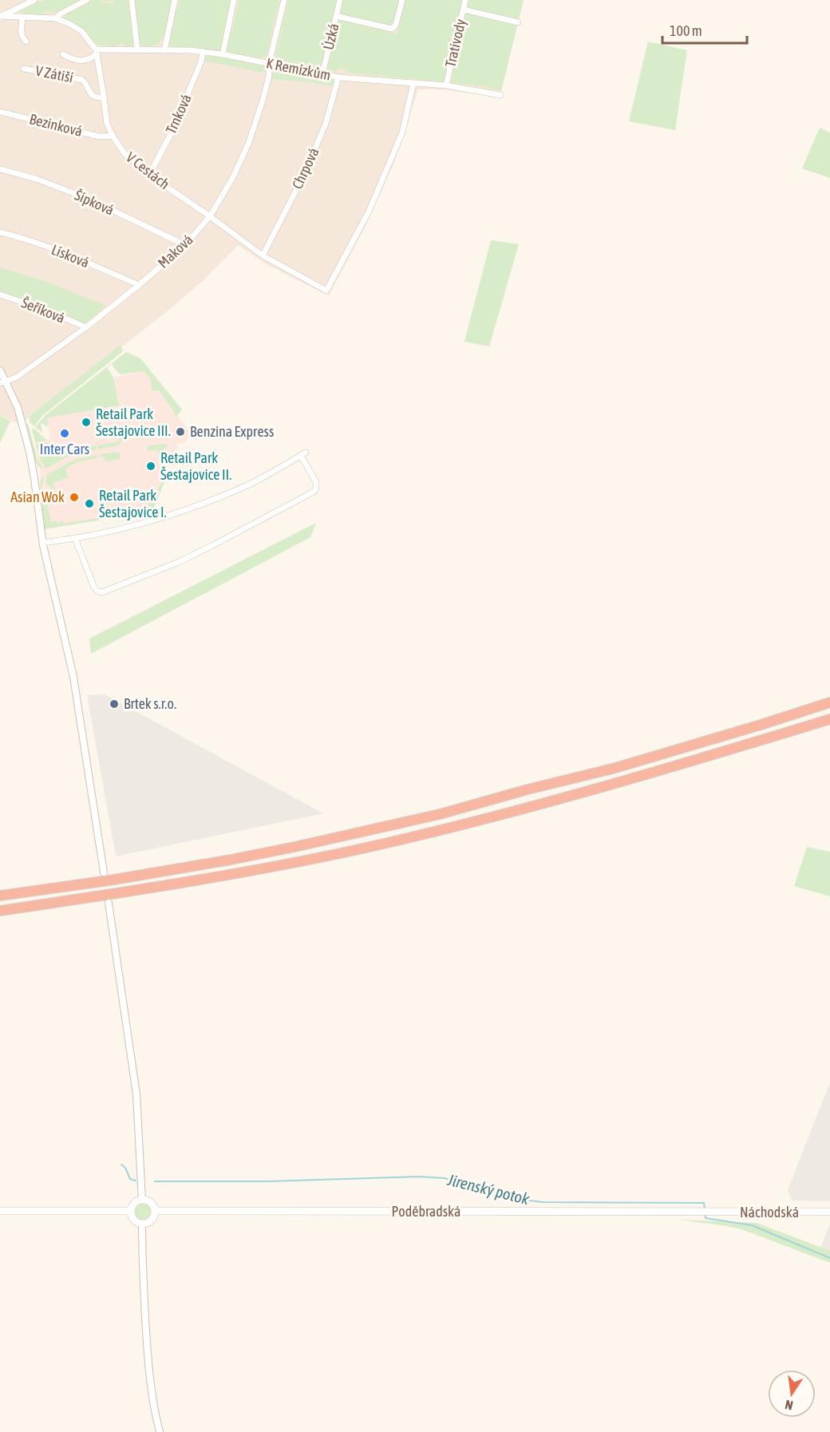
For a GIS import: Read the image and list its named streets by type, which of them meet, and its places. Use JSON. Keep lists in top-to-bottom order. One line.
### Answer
{"streets":{"main road":["Poděbradská","Náchodská"],"street":["Úzká","Trativody","K Remízkům","V Zátiší","Trnková","Bezinková","Chrpová","V Cestách","Šípková","Maková","Lísková","Šeříková"]},"crossings":[["Úzká","K Remízkům"],["Trativody","K Remízkům"],["K Remízkům","Trnková"],["K Remízkům","Chrpová"],["K Remízkům","V Cestách"],["K Remízkům","Maková"],["V Zátiší","V Cestách"],["Trnková","V Cestách"],["Bezinková","V Cestách"],["Chrpová","V Cestách"],["V Cestách","Maková"],["Šípková","Maková"],["Maková","Lísková"],["Maková","Šeříková"],["Poděbradská","Náchodská"]],"water":["Jirenský potok"],"places":["Retail Park Šestajovice III.","Benzina Express","Inter Cars","Retail Park Šestajovice II.","Asian Wok","Retail Park Šestajovice I.","Brtek s.r.o."],"scale_bar":"100 m","north":"bottom"}
